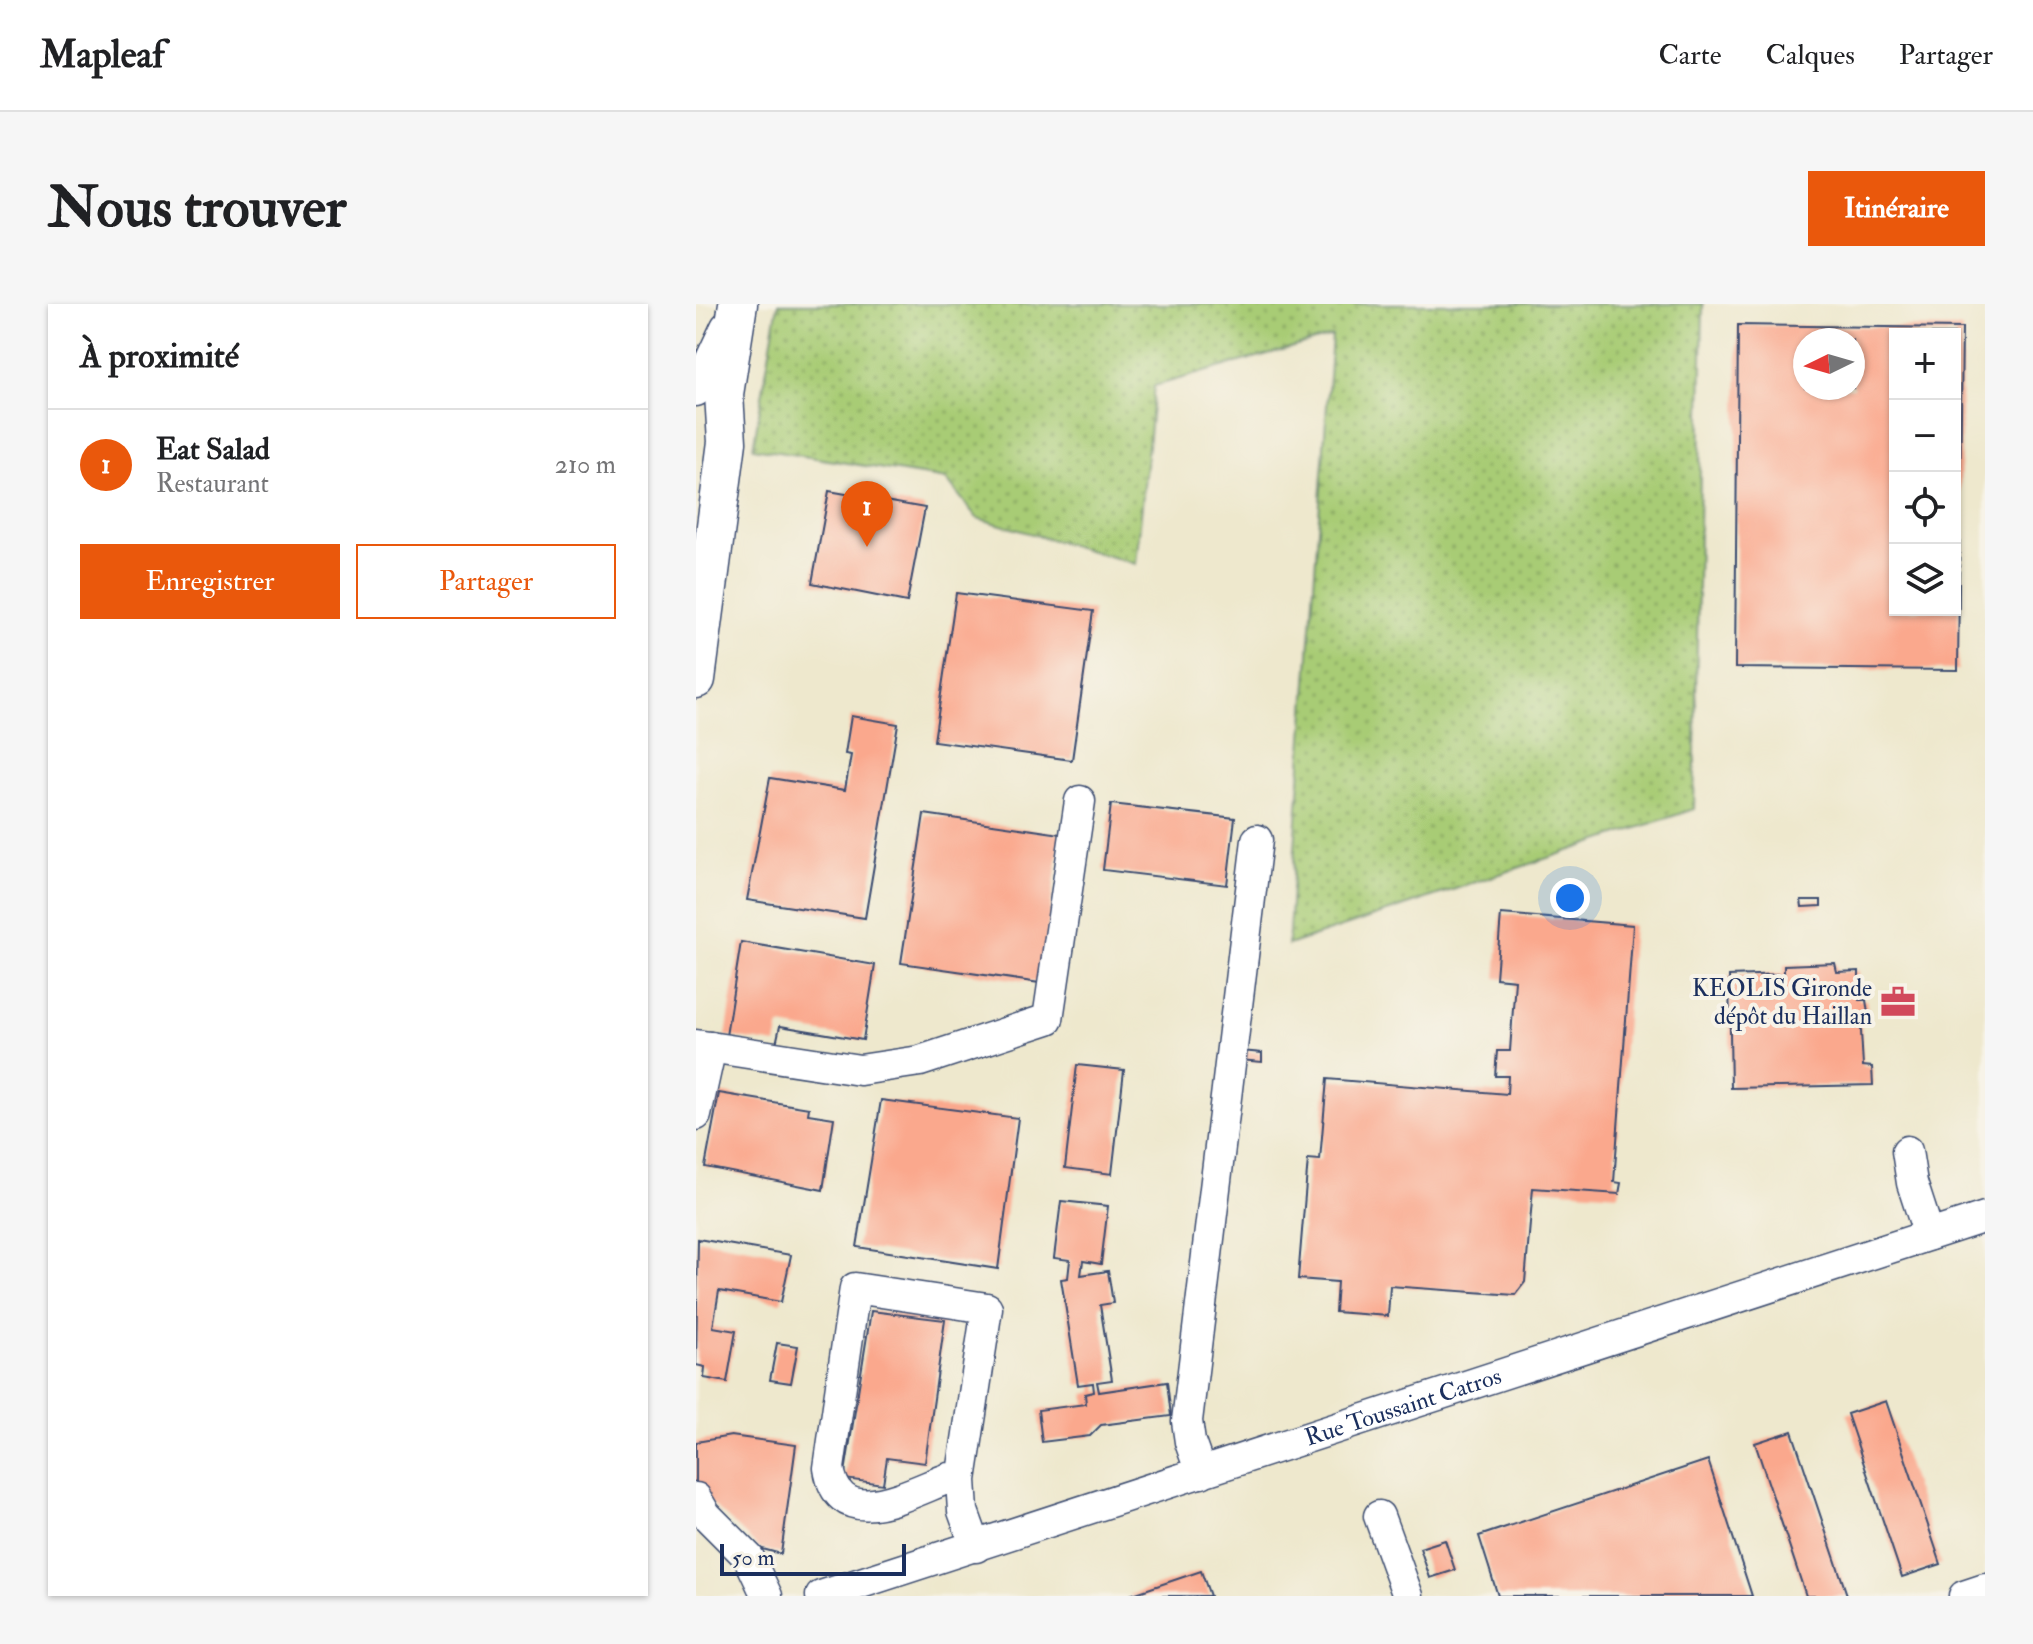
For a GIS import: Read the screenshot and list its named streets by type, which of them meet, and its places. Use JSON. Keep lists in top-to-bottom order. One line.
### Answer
{"streets":{"street":["Rue Toussaint Catros"]},"places":{"office":["KEOLIS Gironde dépôt du Haillan"]},"scale_bar":"50 m","north":"left","page":{"header":"Mapleaf","nav":["Carte","Calques","Partager"],"buttons":["Itinéraire",["Enregistrer","Partager"]],"title":"Nous trouver","heading":"À proximité","map_buttons":["+","−"],"list":[{"mark":"1","name":"Eat Salad","note":"Restaurant","value":"210 m"}],"pins":"1","scale":"50 m"}}
